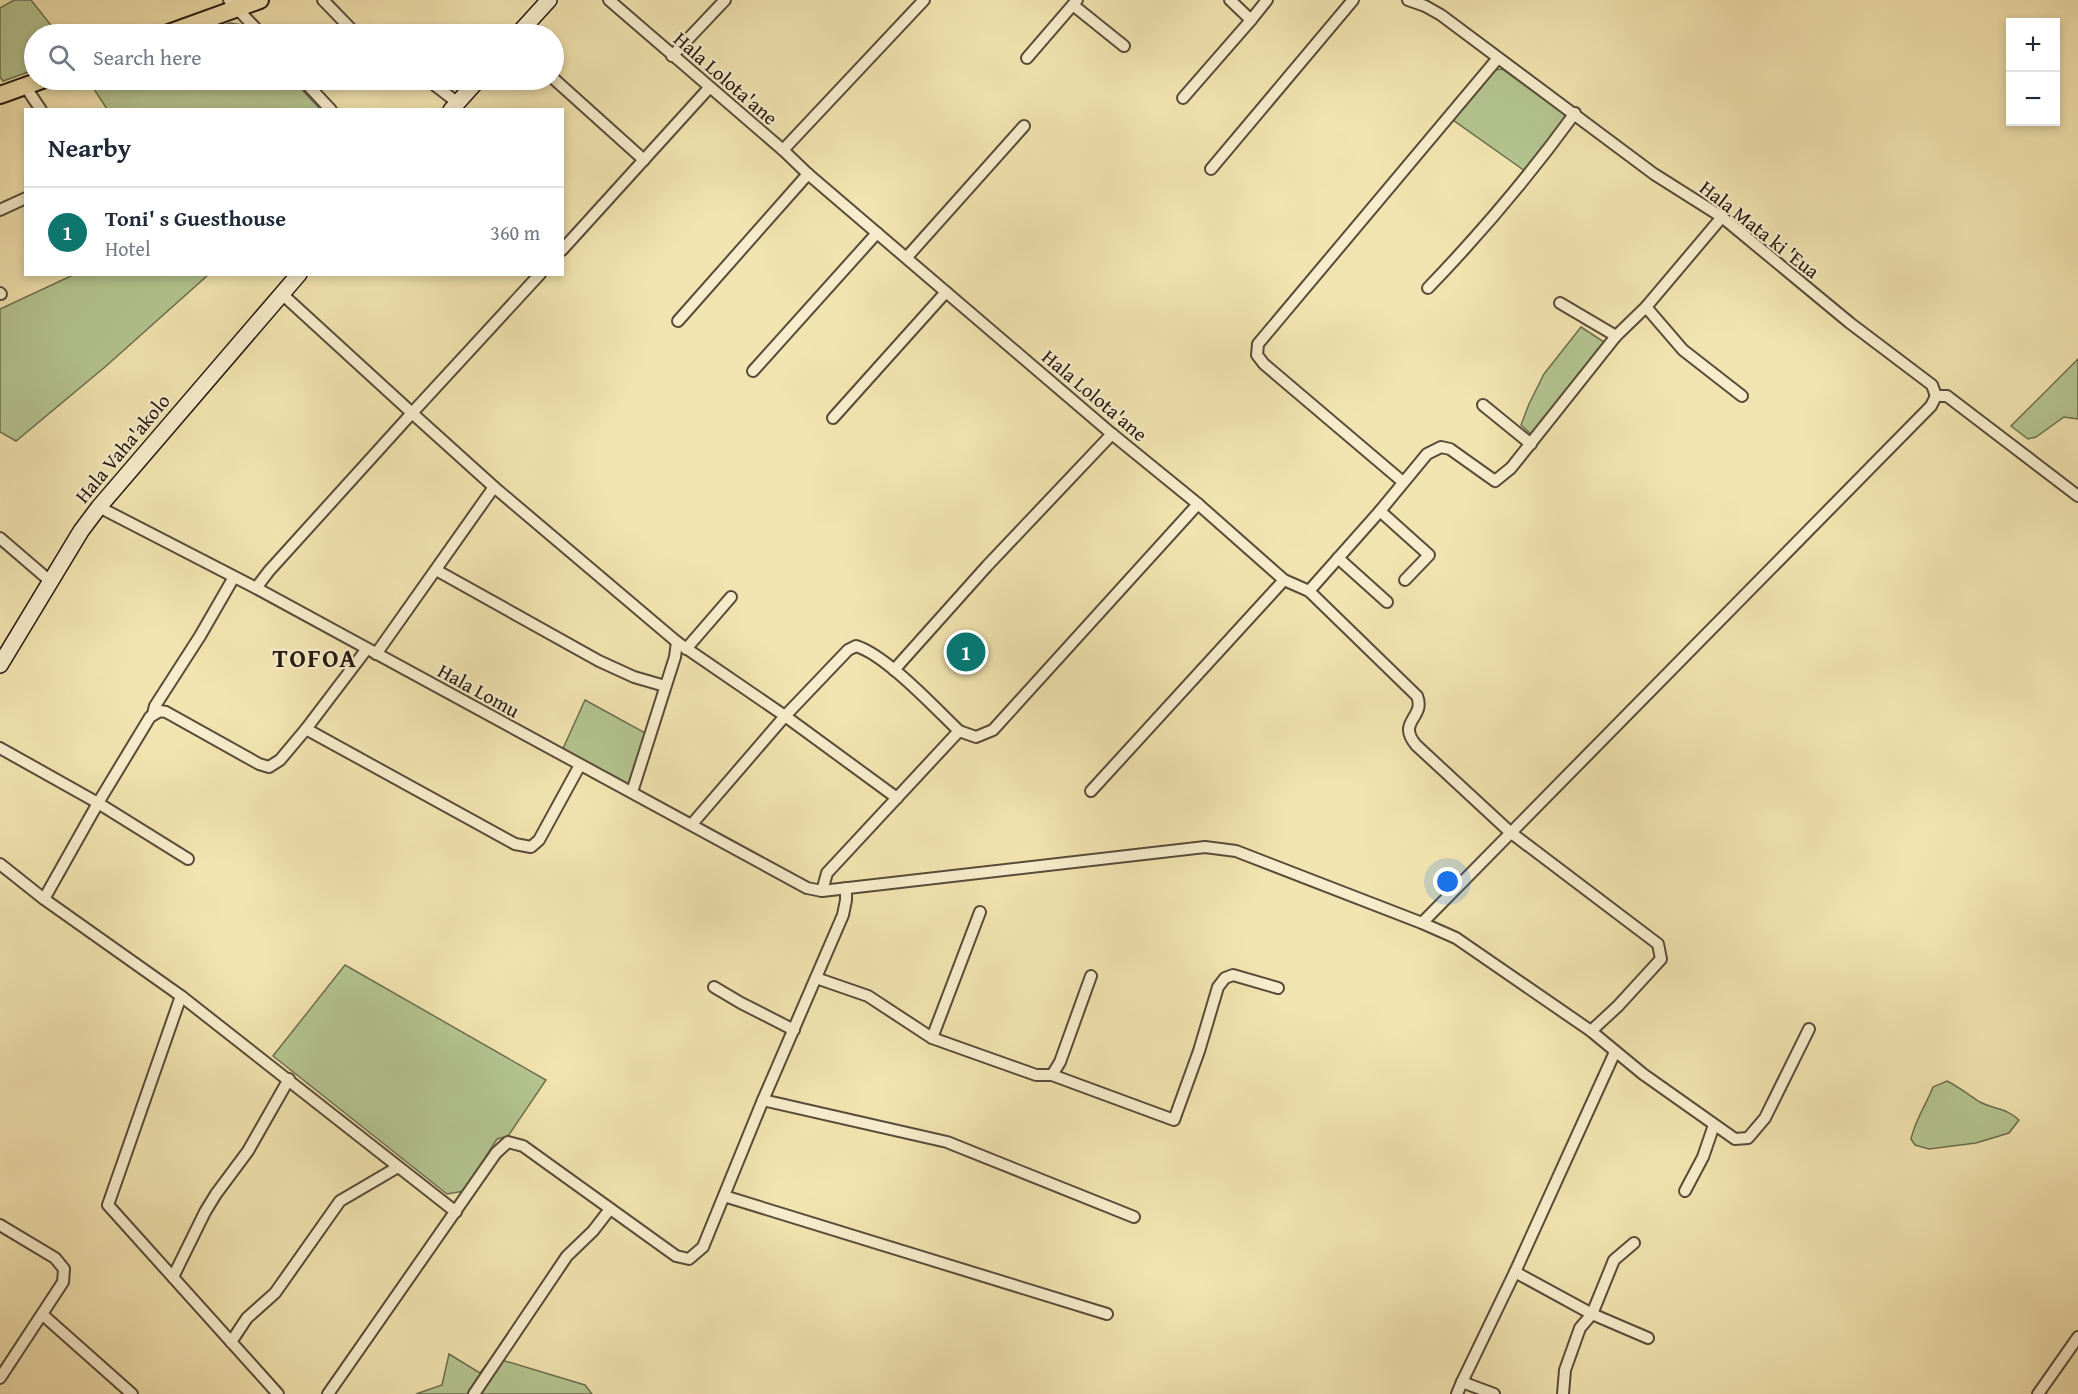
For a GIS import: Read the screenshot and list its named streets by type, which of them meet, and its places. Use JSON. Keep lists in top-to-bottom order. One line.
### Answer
{"streets":{"main road":["Hala Vaha'akolo"],"street":["Hala Lolota'ane","Hala Mata ki 'Eua","Hala Lomu"]},"crossings":[["Hala Vaha'akolo","Hala Lomu"]],"districts":["TOFOA"],"page":{"map_buttons":["+","−"],"search":"Search here","heading":"Nearby","list":[{"mark":"1","name":"Toni' s Guesthouse","note":"Hotel","value":"360 m"}],"pins":"1"}}
